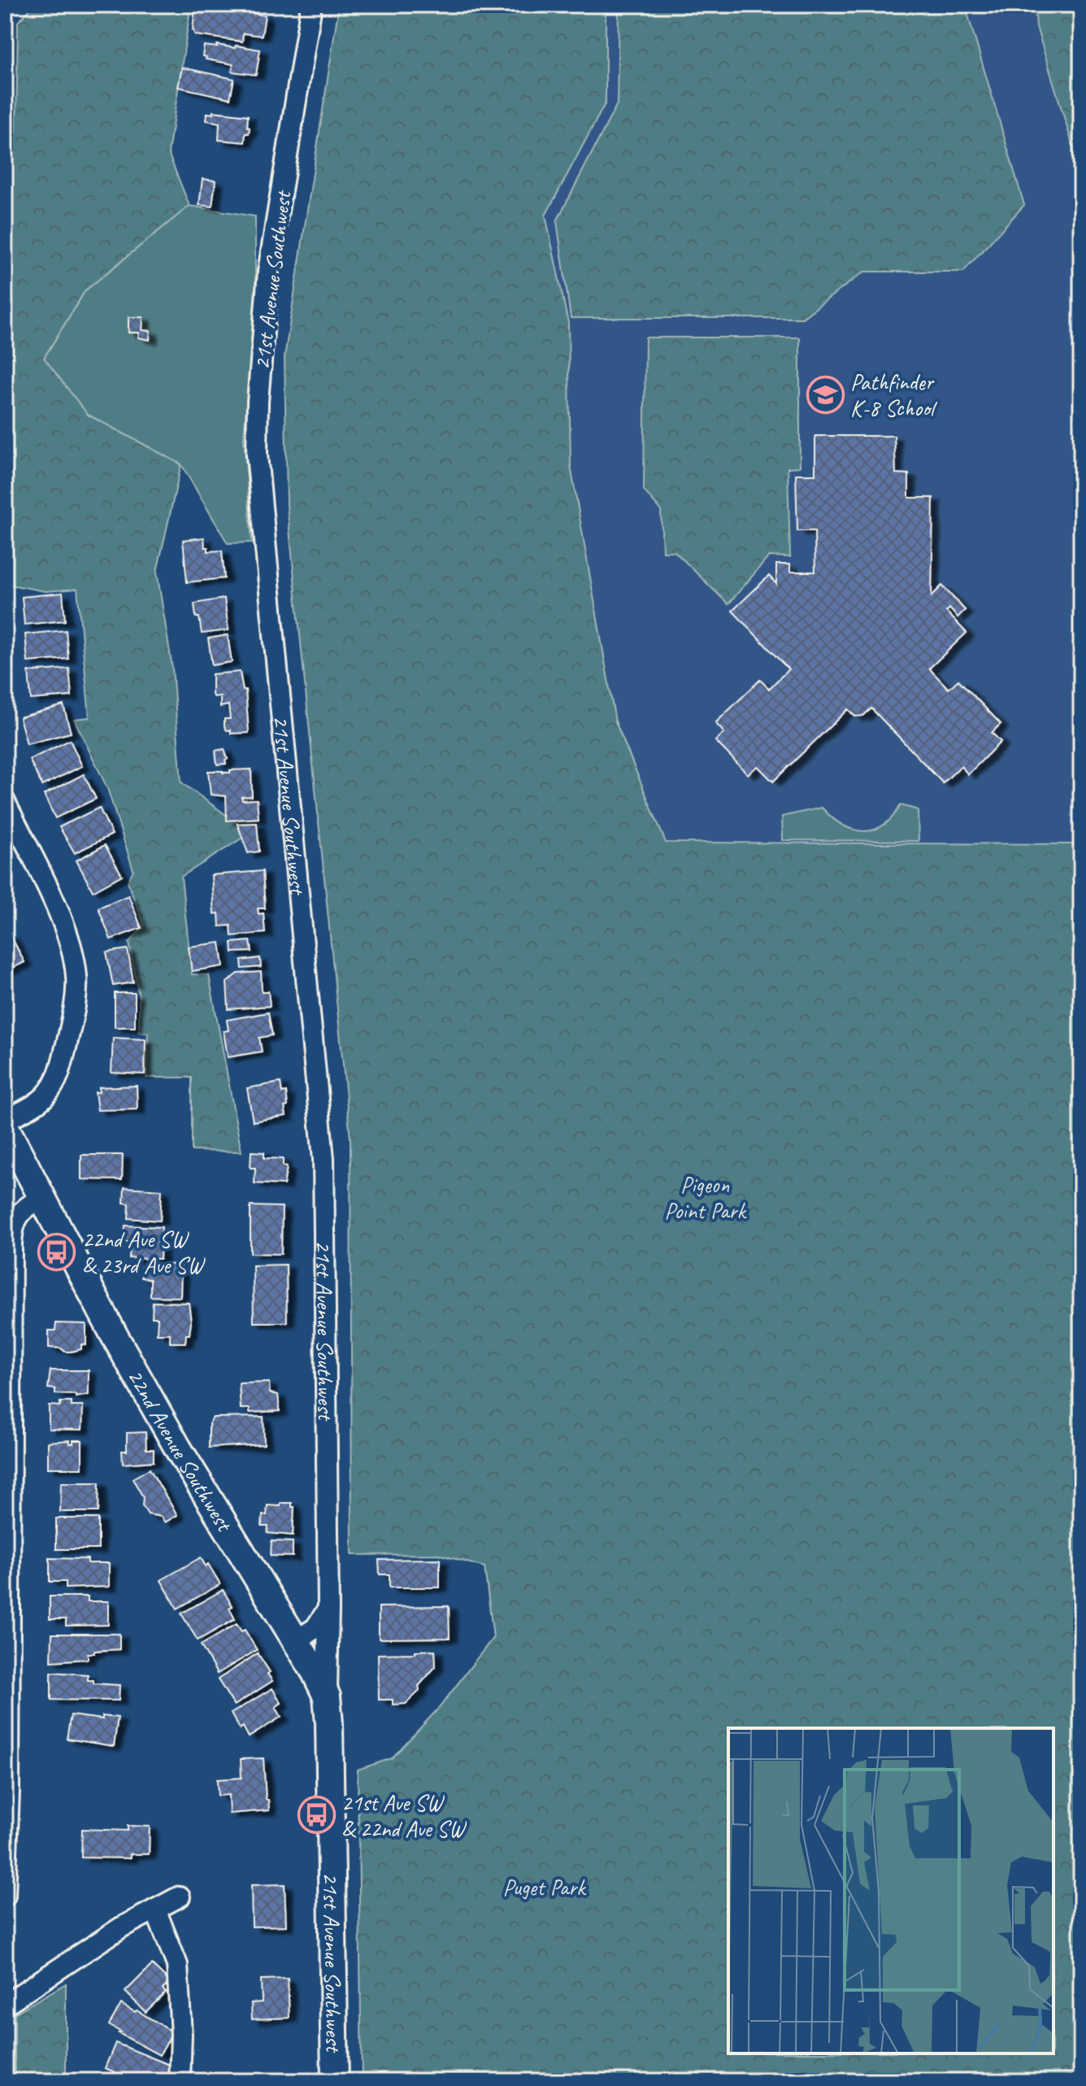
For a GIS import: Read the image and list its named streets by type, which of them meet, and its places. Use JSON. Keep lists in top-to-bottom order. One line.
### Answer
{"streets":{"street":["21st Avenue Southwest","22nd Avenue Southwest"]},"crossings":[["21st Avenue Southwest","22nd Avenue Southwest"]],"parks":["Pigeon Point Park","Puget Park"],"places":{"school or university":["Pathfinder K-8 School"],"bus stop":["22nd Ave SW & 23rd Ave SW","21st Ave SW & 22nd Ave SW"]}}
